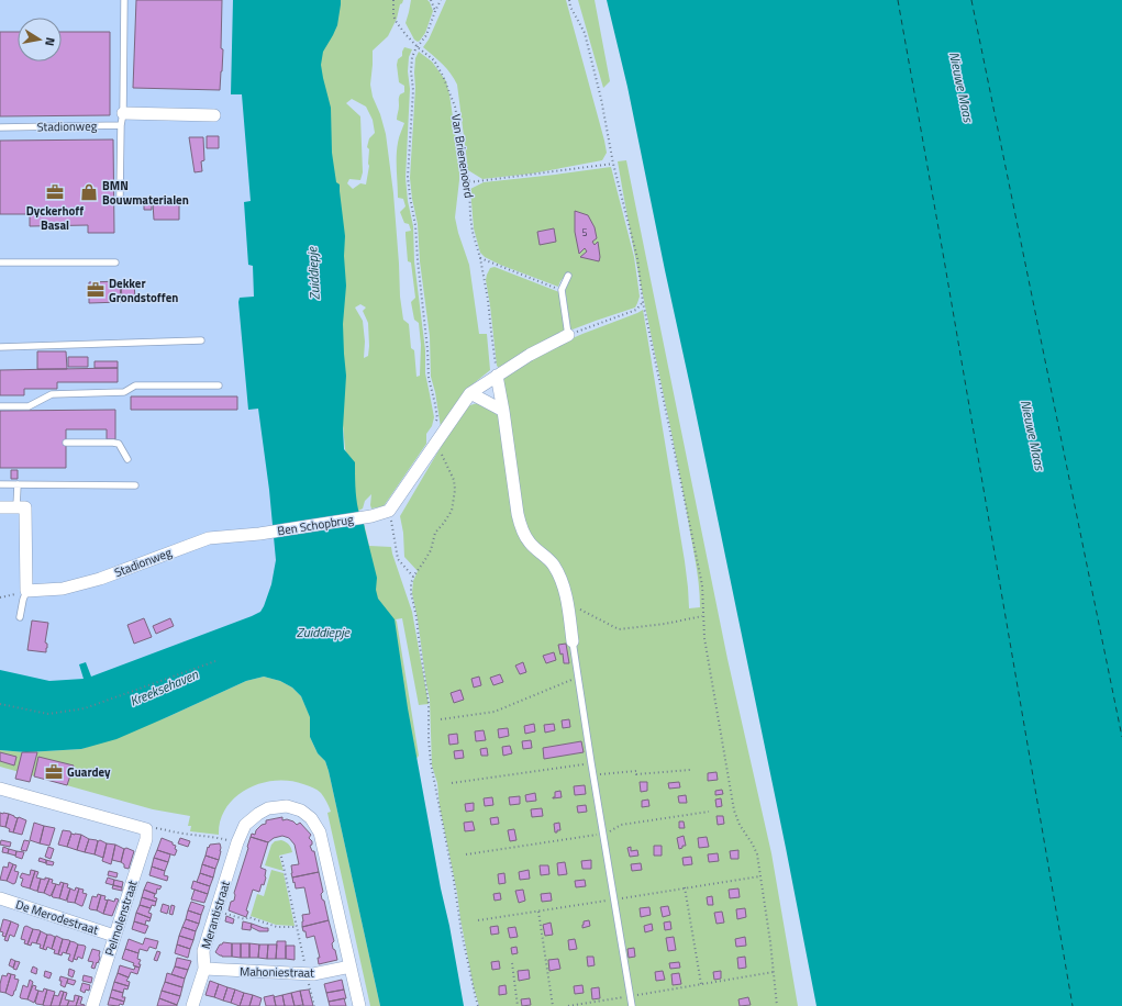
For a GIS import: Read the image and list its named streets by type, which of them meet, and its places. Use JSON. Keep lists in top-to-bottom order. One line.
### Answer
{"streets":{"street":["Stadionweg","Ben Schopbrug","Merantistraat","De Merodestraat","Pelmolenstraat","Mahoniestraat"],"path":["Van Brienenoord"]},"crossings":[["Stadionweg","Ben Schopbrug"],["Merantistraat","Mahoniestraat"],["De Merodestraat","Pelmolenstraat"]],"water":["Nieuwe Maas","Zuiddiepje","Kreeksehaven"],"places":{"office":["Dyckerhoff Basal","Dekker Grondstoffen","Guardey"],"shop":["BMN Bouwmaterialen"]},"house_numbers":["5"],"north":"right"}
